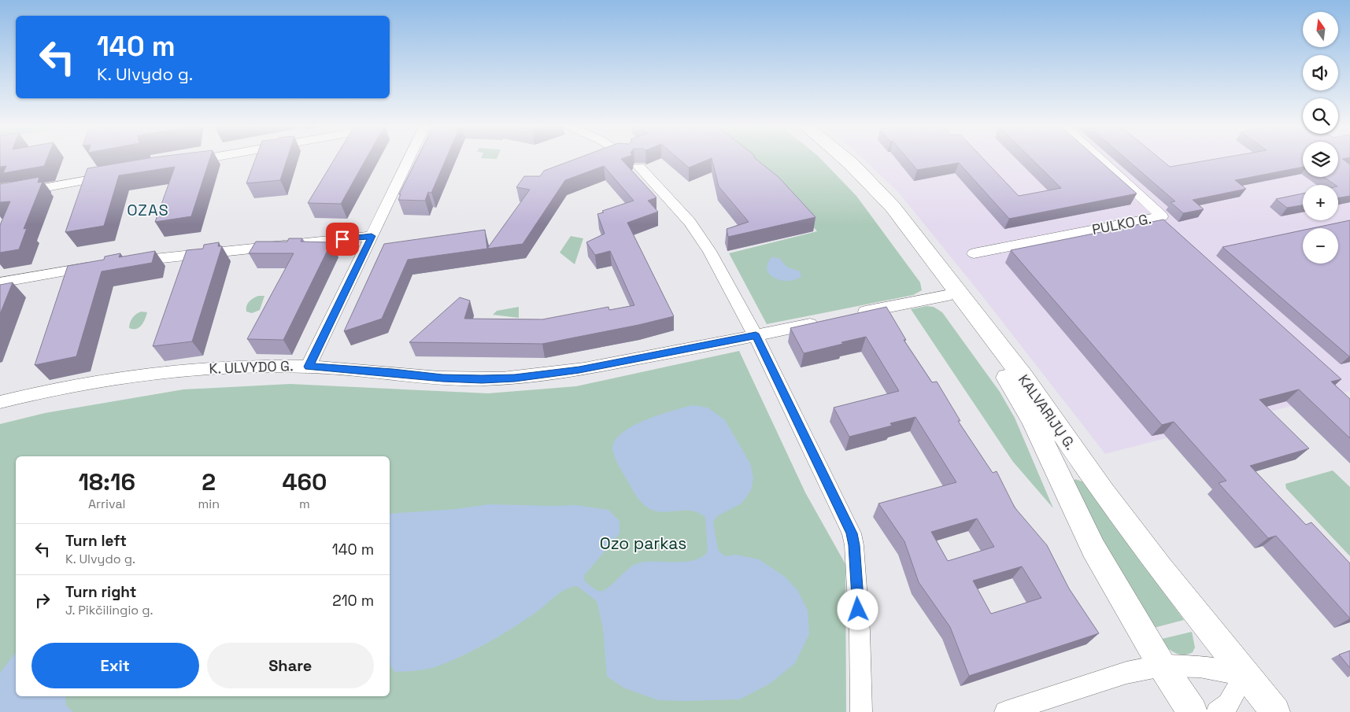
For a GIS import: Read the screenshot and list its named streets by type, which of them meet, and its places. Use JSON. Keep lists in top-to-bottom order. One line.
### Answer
{"streets":{"main road":["KALVARIJŲ G."],"street":["PULKO G.","K. ULVYDO G."]},"districts":["OZAS"],"parks":["Ozo parkas"],"north":"top","page":{"map_buttons":["+","−"],"turn":["140 m","K. Ulvydo g."],"eta":["18:16","Arrival","2","min","460","m"],"list":[{"name":"Turn left","note":"K. Ulvydo g.","value":"140 m"},{"name":"Turn right","note":"J. Pikčilingio g.","value":"210 m"}],"buttons":["Exit","Share"]}}
